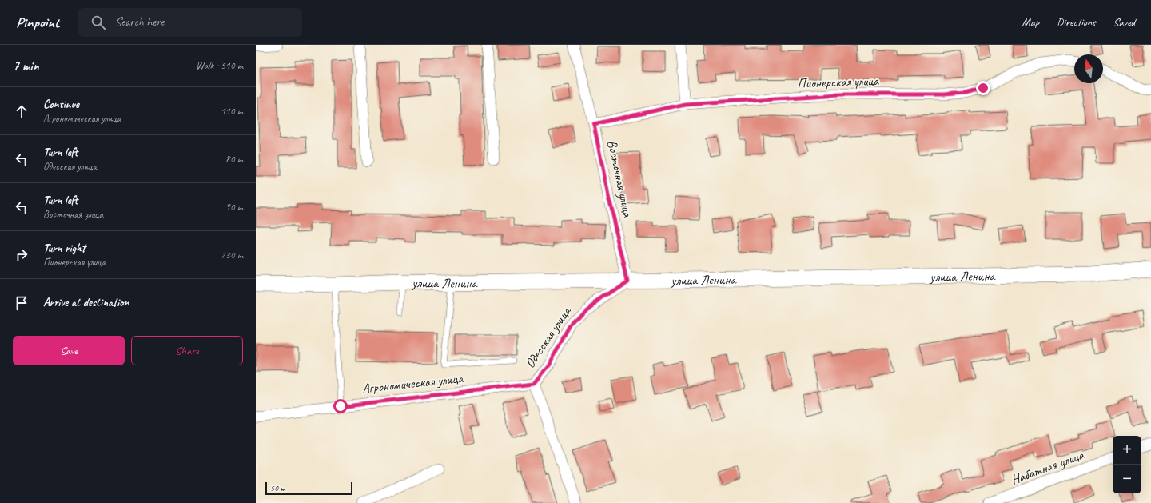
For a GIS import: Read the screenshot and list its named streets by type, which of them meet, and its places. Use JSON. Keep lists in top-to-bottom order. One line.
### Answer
{"streets":{"street":["Пионерская улица","Восточная улица","улица Ленина","Одесская улица","Агрономическая улица","Набатная улица"]},"crossings":[["Пионерская улица","Восточная улица"],["Восточная улица","улица Ленина"],["Восточная улица","Одесская улица"],["улица Ленина","Одесская улица"],["Одесская улица","Агрономическая улица"]],"scale_bar":"50 m","north":"top","page":{"header":"Pinpoint","search":"Search here","nav":["Map","Directions","Saved"],"heading":["7 min","Walk · 510 m"],"list":[["Continue","Агрономическая улица","110 m"],["Turn left","Одесская улица","80 m"],["Turn left","Восточная улица","90 m"],["Turn right","Пионерская улица","230 m"],"Arrive at destination"],"buttons":["Save","Share"],"map_buttons":["+","−"],"scale":"50 m"}}
